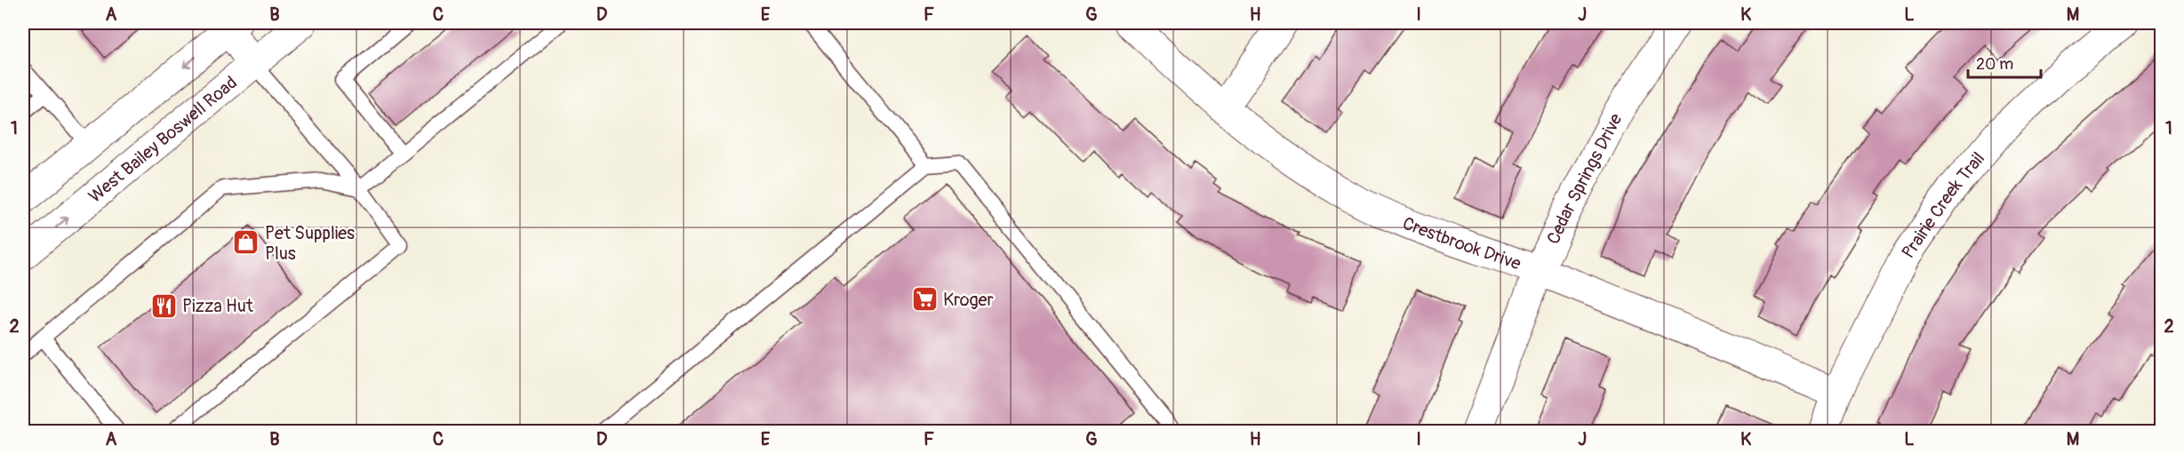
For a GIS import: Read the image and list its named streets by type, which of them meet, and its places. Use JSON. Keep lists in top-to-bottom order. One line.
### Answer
{"streets":{"street":["West Bailey Boswell Road","Cedar Springs Drive","Prairie Creek Trail","Crestbrook Drive"]},"crossings":[["Cedar Springs Drive","Crestbrook Drive"],["Prairie Creek Trail","Crestbrook Drive"]],"places":{"shop":["Pet Supplies Plus"],"supermarket":["Kroger"],"restaurant":["Pizza Hut"]},"scale_bar":"20 m","grid":{"columns":["A","B","C","D","E","F","G","H","I","J","K","L","M"],"rows":["1","2"]}}
